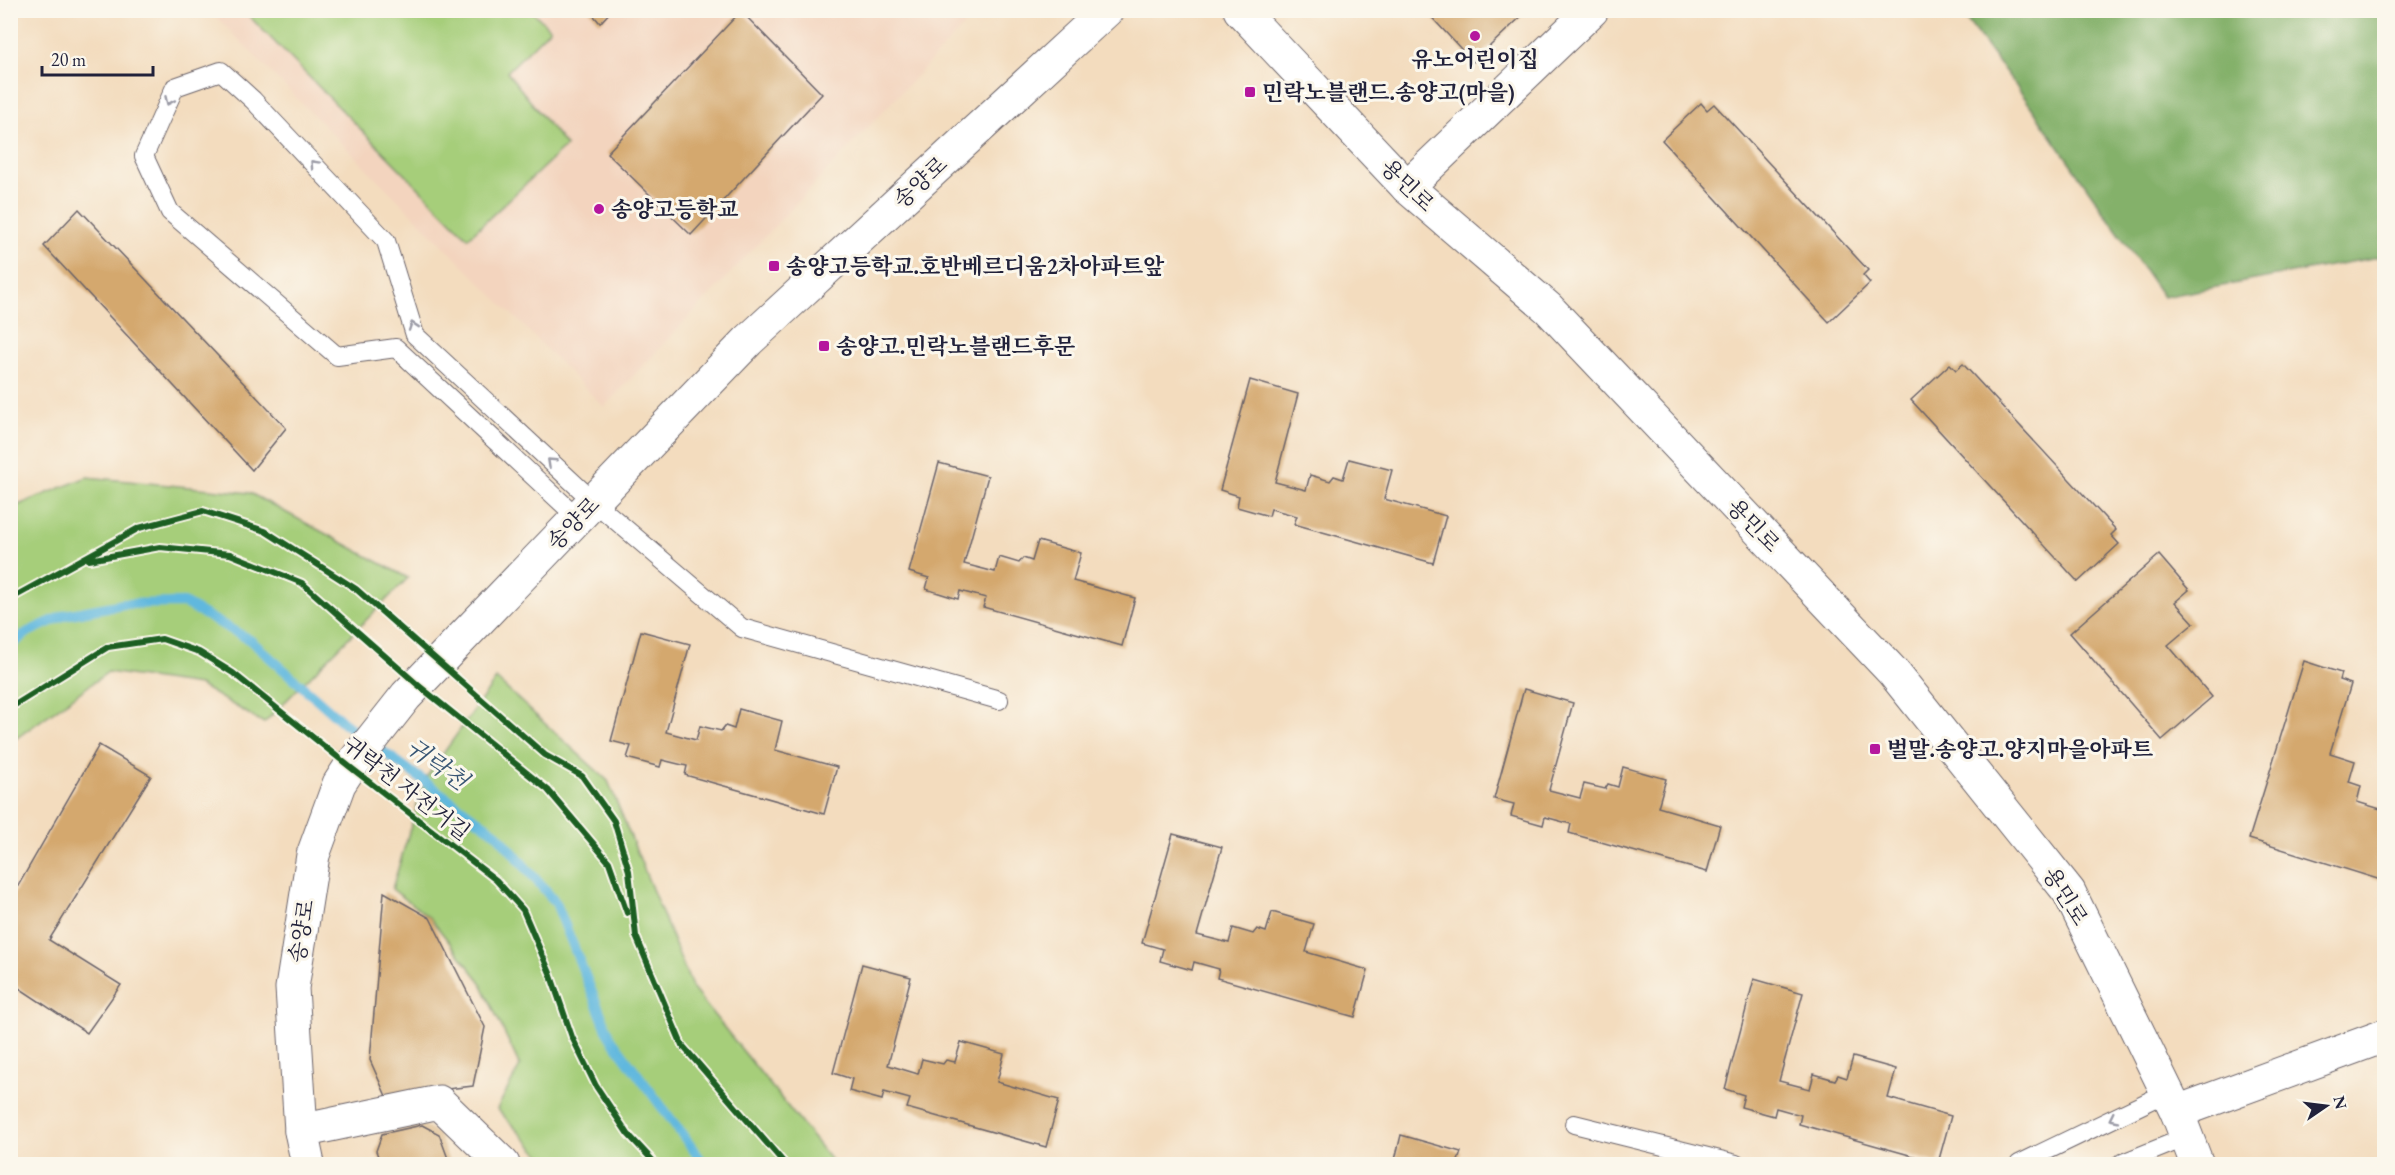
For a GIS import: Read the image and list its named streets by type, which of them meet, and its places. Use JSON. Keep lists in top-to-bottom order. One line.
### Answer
{"streets":{"street":["송양로","용민로"],"cycle path":["귀락천 자전거길"]},"water":["귀락천"],"places":{"other":["유노어린이집","송양고등학교"],"transit":["민락노블랜드.송양고(마을)","송양고등학교.호반베르디움2차아파트앞","송양고.민락노블랜드후문","벌말.송양고.양지마을아파트"]},"scale_bar":"20 m","north":"right"}
